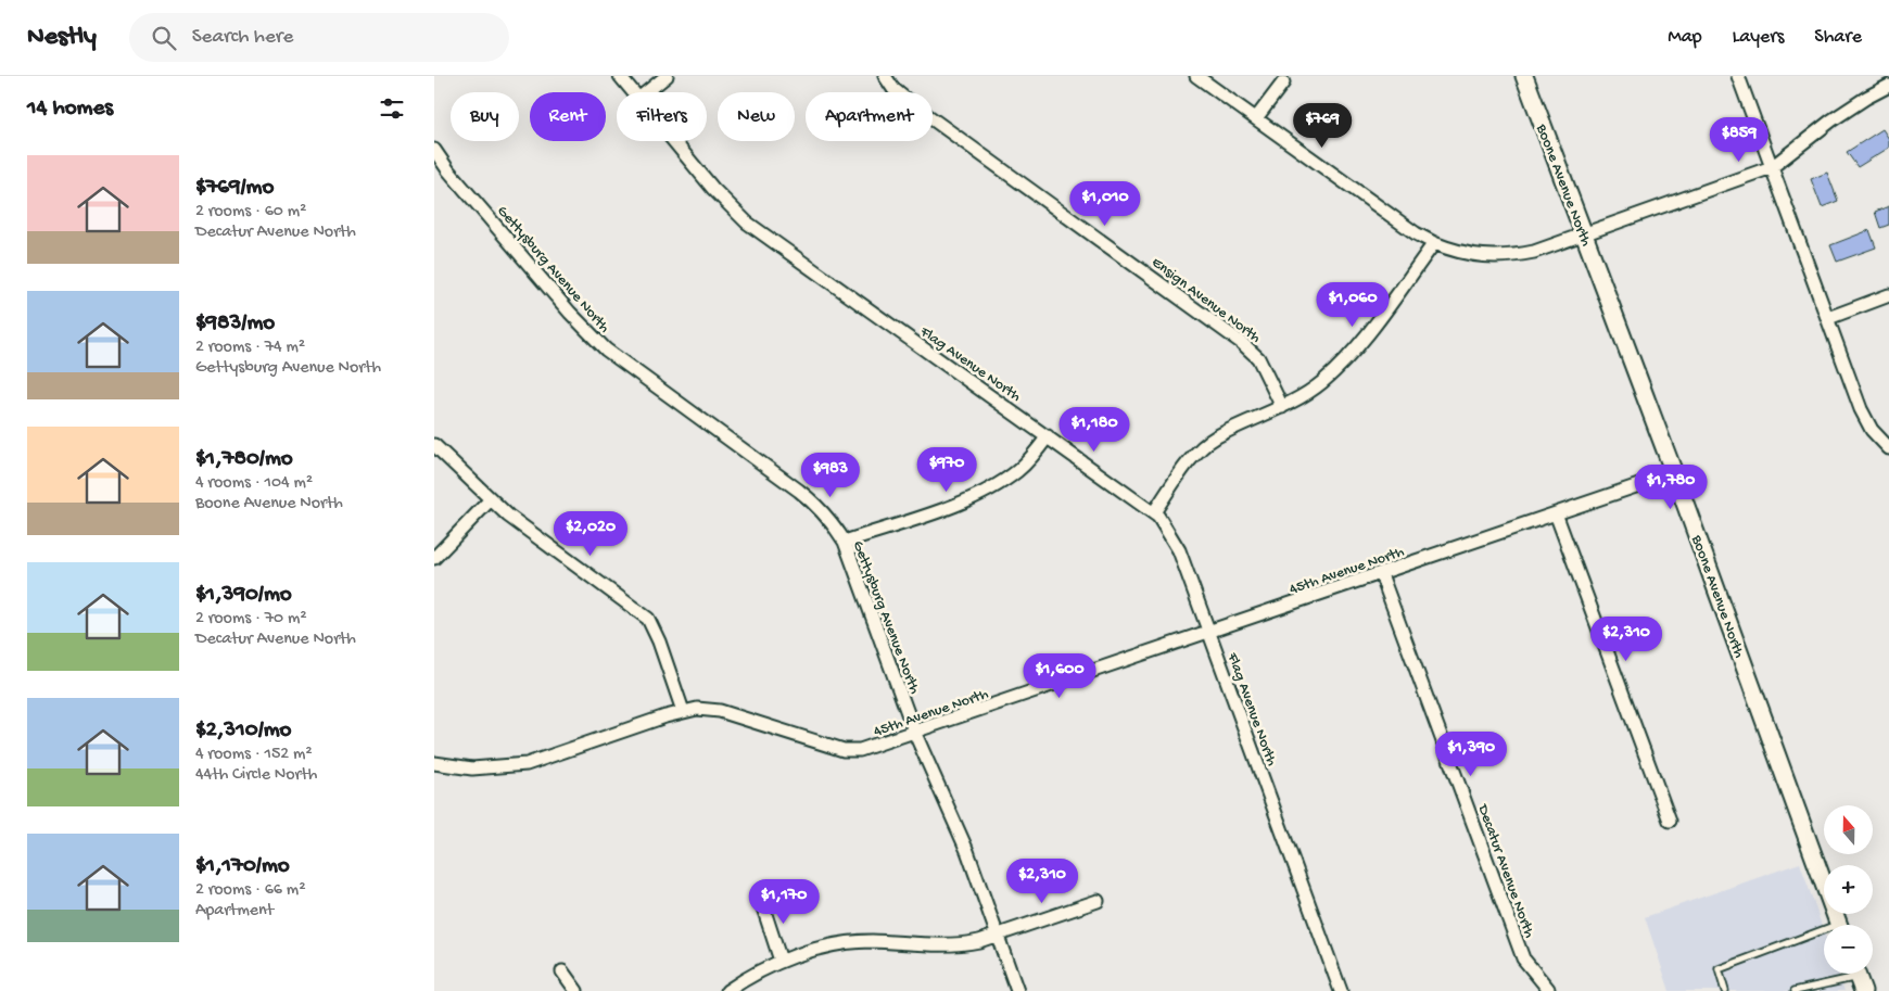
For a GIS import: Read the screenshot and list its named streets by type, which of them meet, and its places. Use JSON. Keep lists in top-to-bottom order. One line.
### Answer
{"streets":{"street":["Boone Avenue North","Gettysburg Avenue North","Ensign Avenue North","Flag Avenue North","45th Avenue North","Decatur Avenue North"]},"crossings":[["Boone Avenue North","45th Avenue North"],["Gettysburg Avenue North","45th Avenue North"],["Flag Avenue North","45th Avenue North"],["45th Avenue North","Decatur Avenue North"]],"north":"top","page":{"header":"Nestly","search":"Search here","nav":["Map","Layers","Share"],"heading":"14 homes","chip":["Buy","Rent","Filters","New","Apartment"],"price":["$769","$859","$1,010","$1,060","$1,180","$970","$983","$1,780","$2,020","$2,310","$1,600","$1,390","$2,310","$1,170"],"list":[{"name":"$769/mo","note":"2 rooms · 60 m² · Decatur Avenue North"},{"name":"$983/mo","note":"2 rooms · 74 m² · Gettysburg Avenue North"},{"name":"$1,780/mo","note":"4 rooms · 104 m² · Boone Avenue North"},{"name":"$1,390/mo","note":"2 rooms · 70 m² · Decatur Avenue North"},{"name":"$2,310/mo","note":"4 rooms · 152 m² · 44th Circle North"},{"name":"$1,170/mo","note":"2 rooms · 66 m² · Apartment"}],"map_buttons":["+","−"]}}
